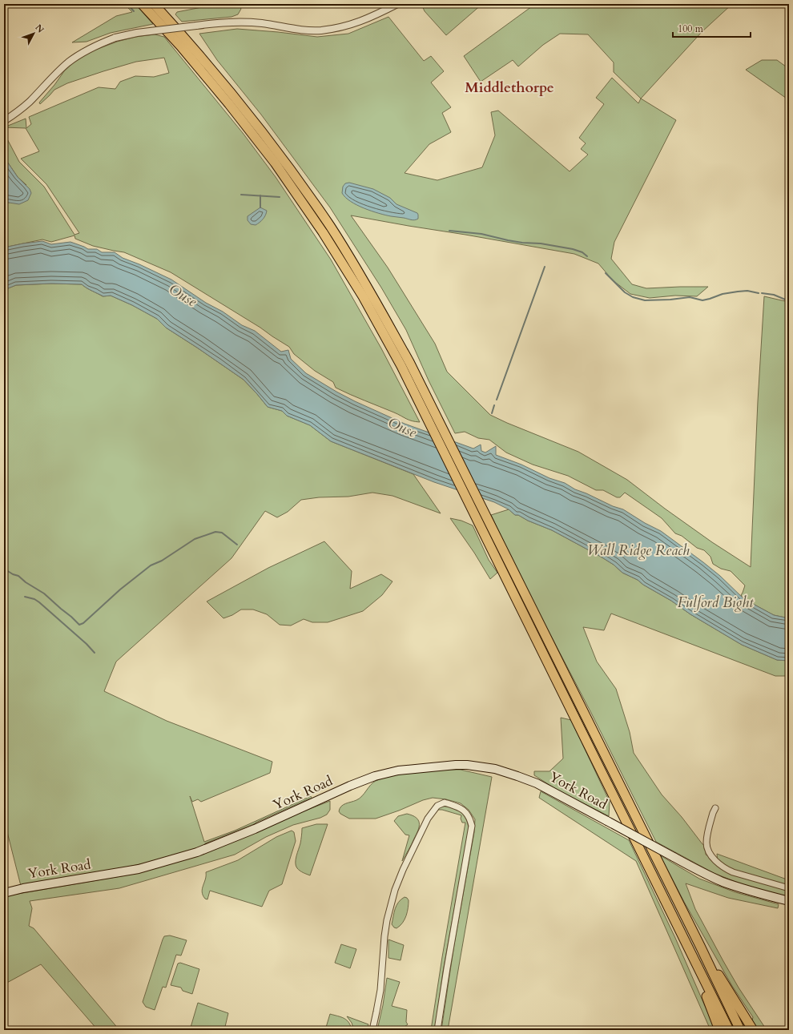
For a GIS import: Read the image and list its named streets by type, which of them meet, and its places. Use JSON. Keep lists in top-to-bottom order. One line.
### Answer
{"streets":{"main road":["York Road"]},"districts":["Middlethorpe"],"water":["Ouse","Wall Ridge Reach","Fulford Bight"],"scale_bar":"100 m","north":"top right"}
